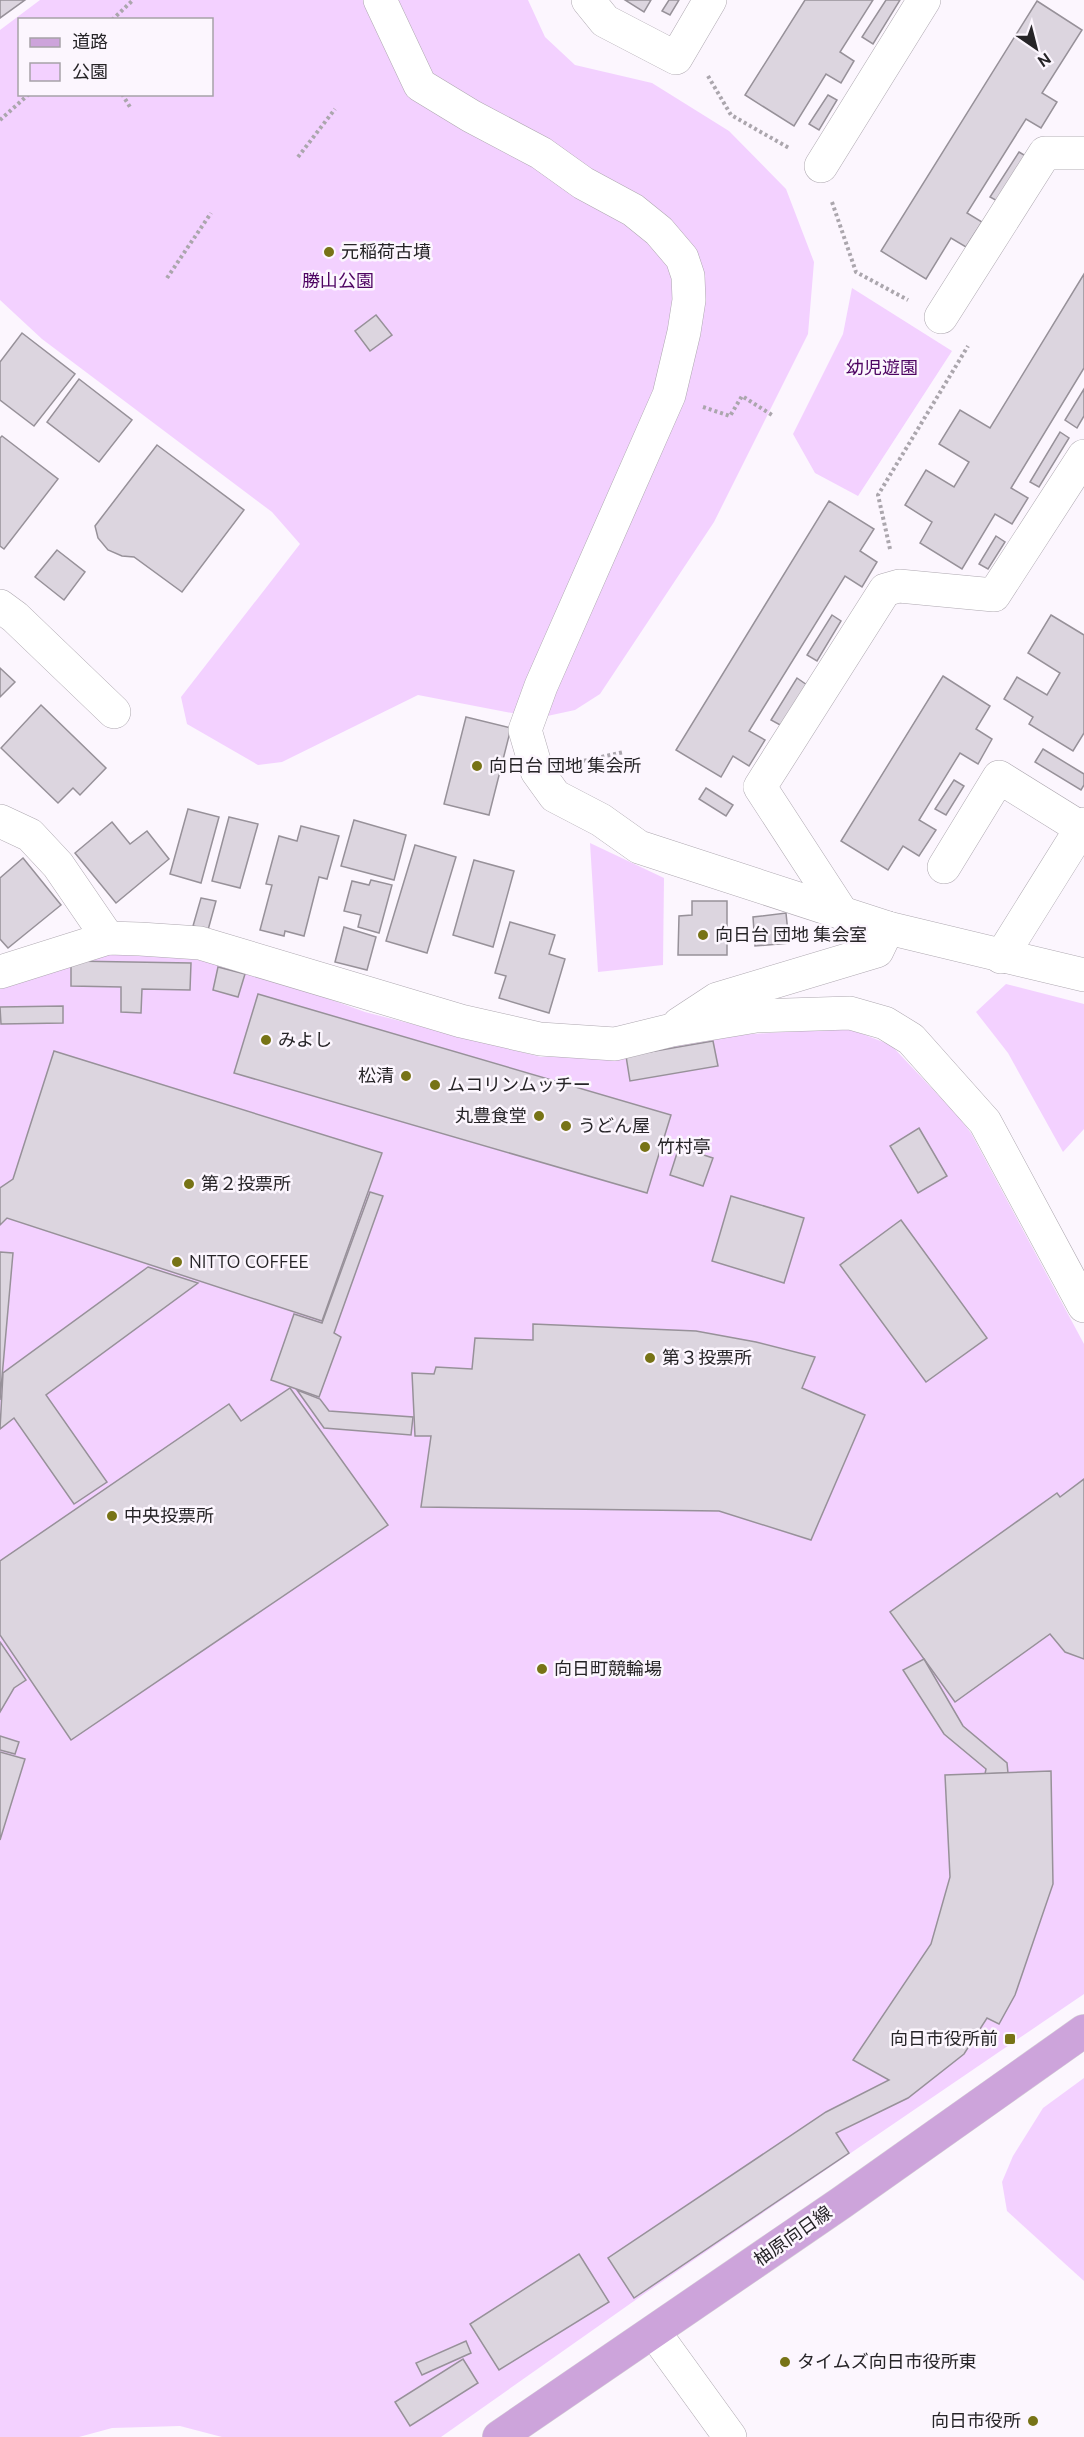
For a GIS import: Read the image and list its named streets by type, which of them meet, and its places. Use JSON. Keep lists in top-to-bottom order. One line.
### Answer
{"streets":{"main road":["柚原向日線"]},"parks":["勝山公園","幼児遊園"],"places":{"other":["元稲荷古墳","向日台 団地 集会所","向日台 団地 集会室","みよし","松清","ムコリンムッチー","丸豊食堂","うどん屋","竹村亭","第２投票所","NITTO COFFEE","第３投票所","中央投票所","向日町競輪場","タイムズ向日市役所東","向日市役所"],"transit":["向日市役所前"]},"legend":["道路","公園"],"north":"bottom right"}
